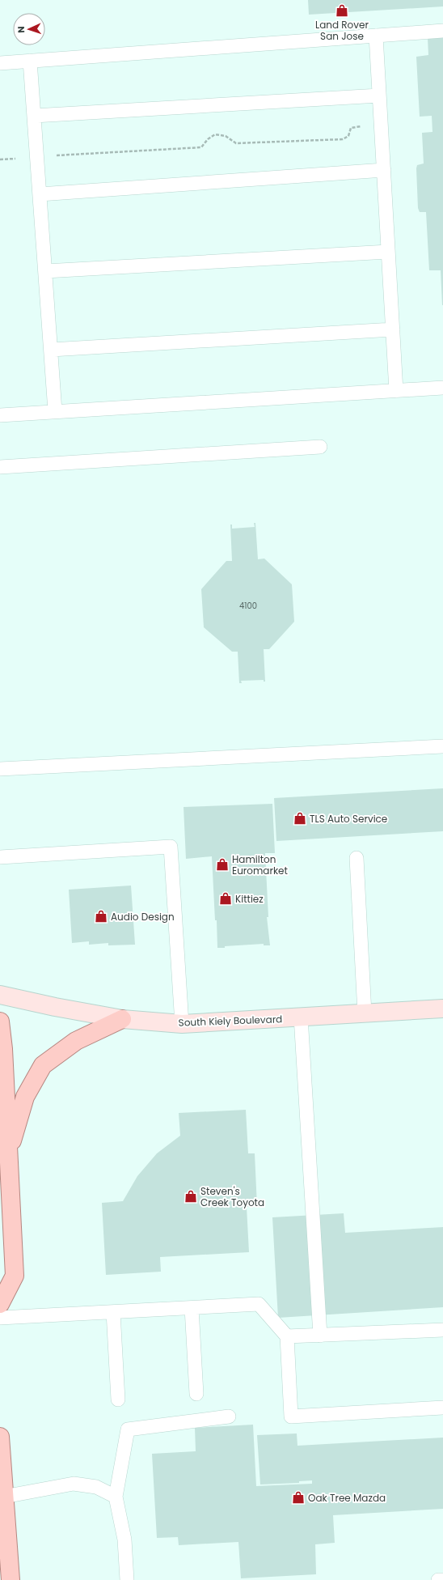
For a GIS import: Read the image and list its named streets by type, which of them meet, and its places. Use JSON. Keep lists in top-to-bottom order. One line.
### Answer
{"streets":{"main road":["South Kiely Boulevard"]},"places":{"shop":["Land Rover San Jose","TLS Auto Service","Hamilton Euromarket","Kittiez","Audio Design","Steven's Creek Toyota","Oak Tree Mazda"]},"house_numbers":["4100"],"north":"left"}
